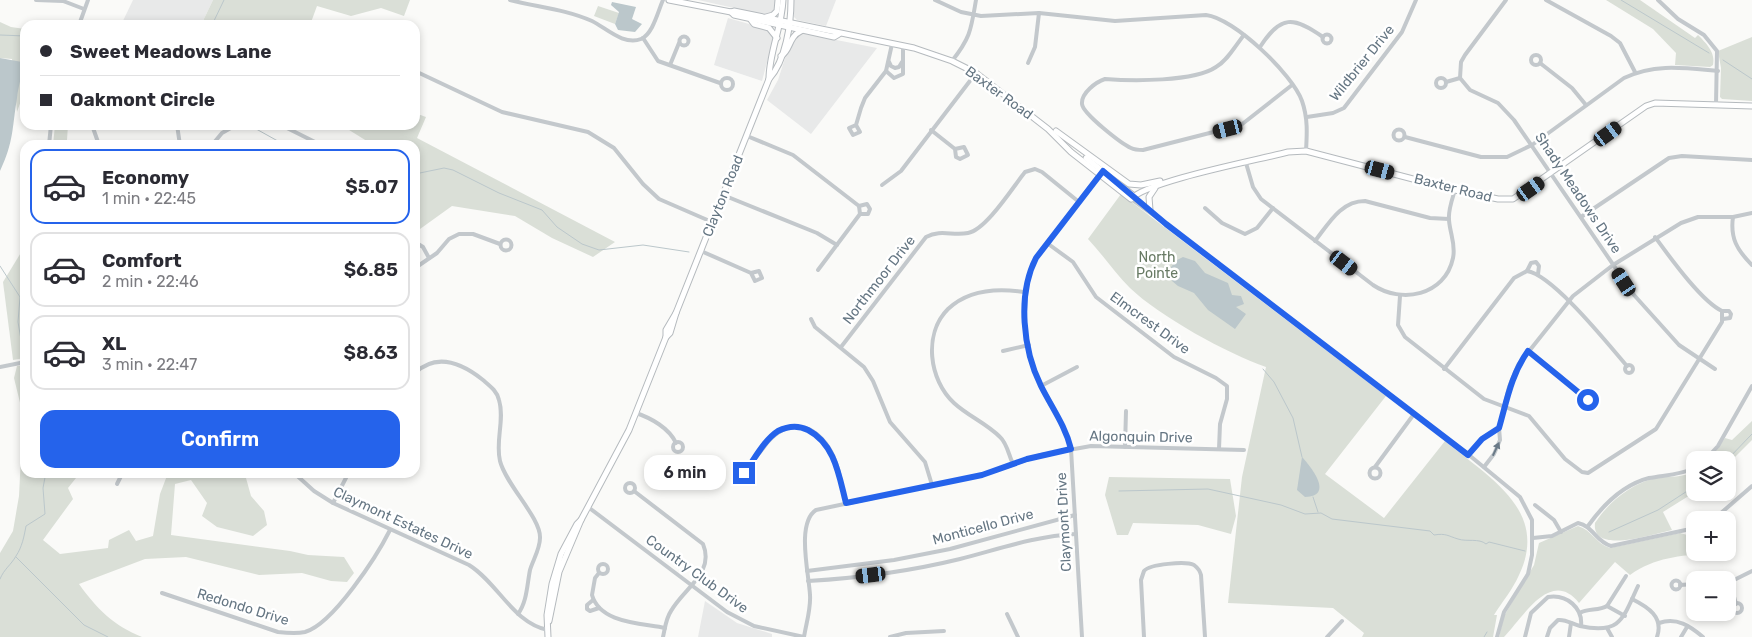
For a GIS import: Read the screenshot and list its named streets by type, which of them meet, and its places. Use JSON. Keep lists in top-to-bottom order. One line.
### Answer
{"streets":{"main road":["Baxter Road","Clayton Road"],"street":["Wildbrier Drive","Shady Meadows Drive","Northmoor Drive","Elmcrest Drive","Algonquin Drive","Claymont Drive","Claymont Estates Drive","Monticello Drive","Country Club Drive","Redondo Drive"]},"crossings":[["Baxter Road","Shady Meadows Drive"],["Baxter Road","Clayton Road"],["Baxter Road","Claymont Drive"],["Clayton Road","Claymont Estates Drive"],["Clayton Road","Country Club Drive"],["Northmoor Drive","Claymont Drive"],["Elmcrest Drive","Algonquin Drive"],["Elmcrest Drive","Claymont Drive"],["Algonquin Drive","Claymont Drive"],["Algonquin Drive","Monticello Drive"],["Claymont Drive","Monticello Drive"],["Claymont Estates Drive","Redondo Drive"]],"parks":["North Pointe"],"page":{"banner":["Sweet Meadows Lane","Oakmont Circle"],"list":[{"name":"Economy","note":"1 min · 22:45","value":"$5.07"},{"name":"Comfort","note":"2 min · 22:46","value":"$6.85"},{"name":"XL","note":"3 min · 22:47","value":"$8.63"}],"buttons":"Confirm","map_buttons":["+","−"],"bubble":"6 min"}}
